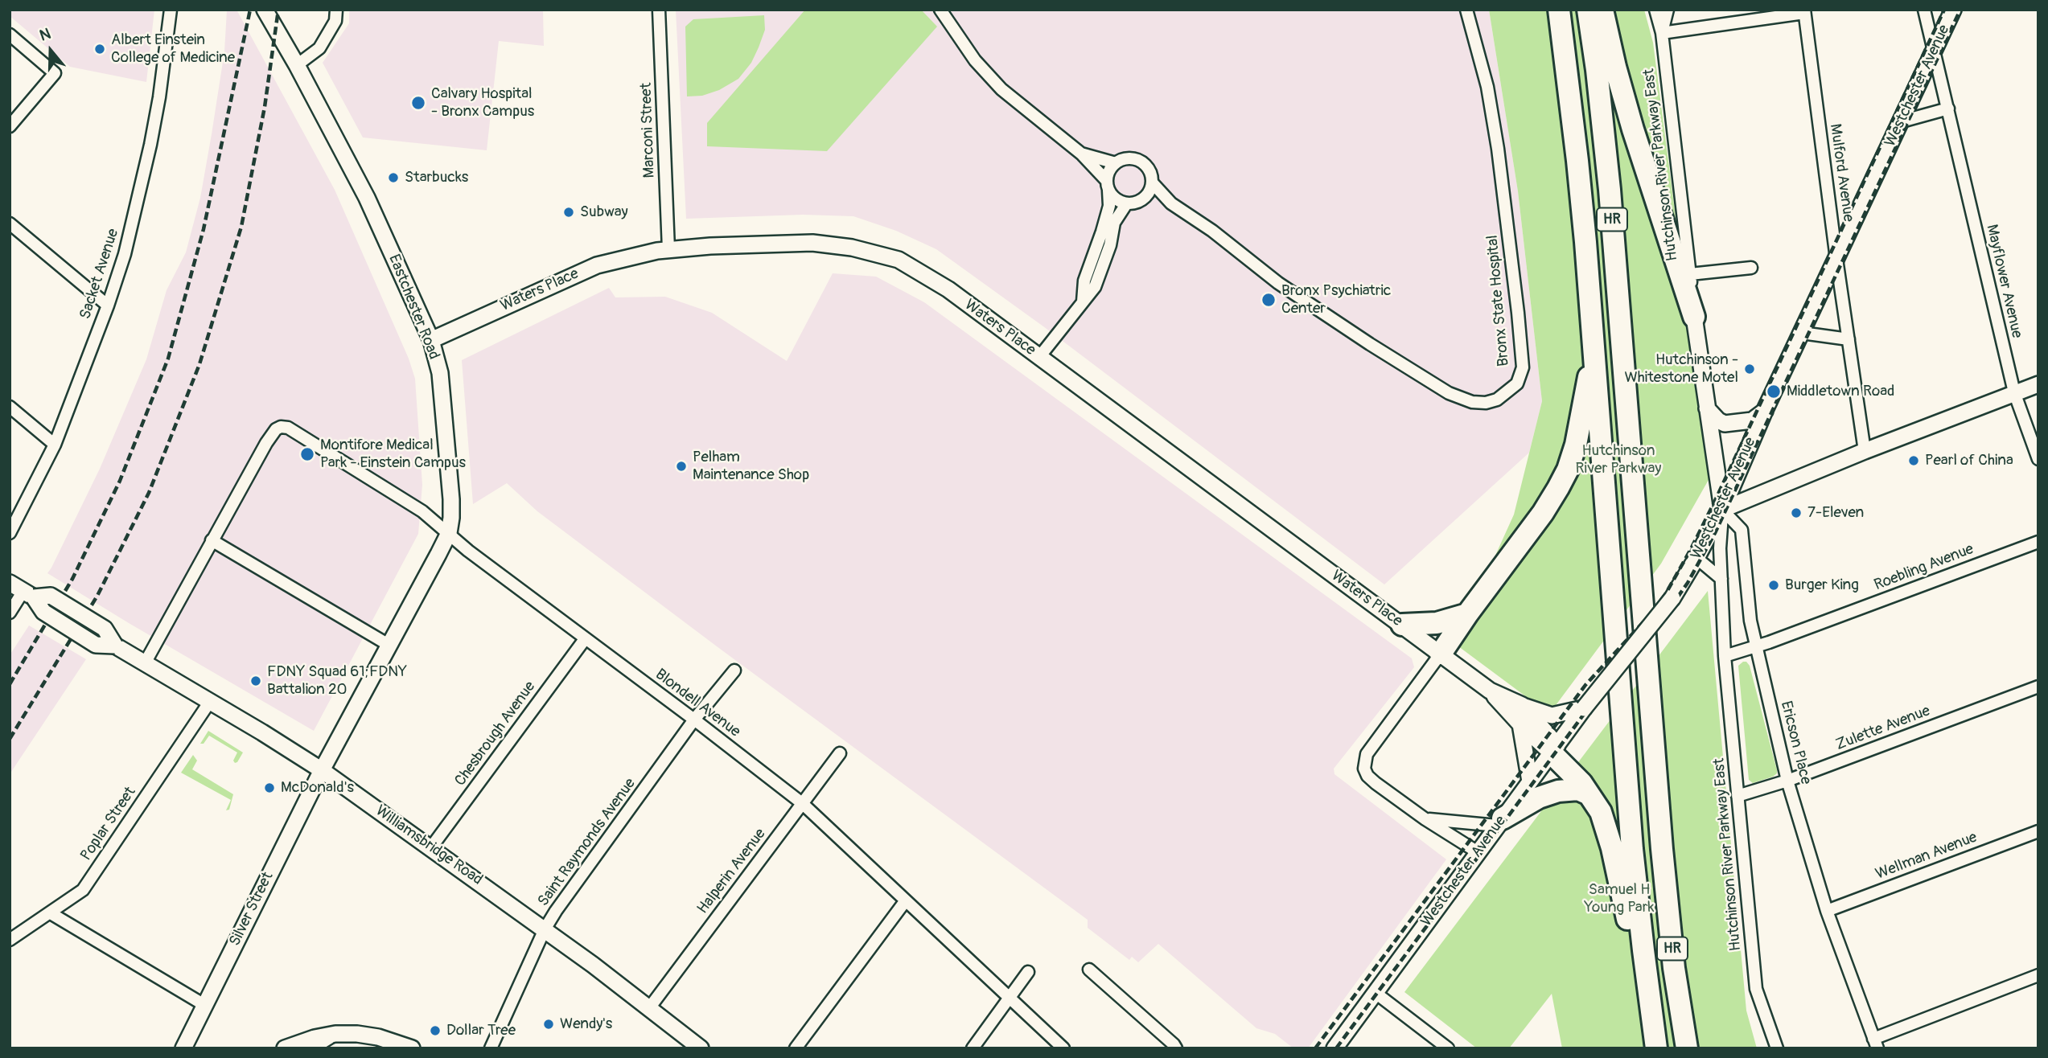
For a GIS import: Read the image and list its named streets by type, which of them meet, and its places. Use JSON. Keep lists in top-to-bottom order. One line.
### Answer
{"streets":{"highway":["HR"],"main road":["Westchester Avenue","Waters Place","Eastchester Road","Williamsbridge Road","Silver Street"],"street":["Marconi Street","Hutchinson River Parkway East","Mulford Avenue","Sacket Avenue","Mayflower Avenue","Bronx State Hospital","Roebling Avenue","Blondell Avenue","Zulette Avenue","Chesbrough Avenue","Ericson Place","Poplar Street","Saint Raymonds Avenue","Wellman Avenue","Halperin Avenue"]},"crossings":[["Westchester Avenue","Mulford Avenue"],["Westchester Avenue","Mayflower Avenue"],["Westchester Avenue","Waters Place"],["Westchester Avenue","Ericson Place"],["Marconi Street","Waters Place"],["Hutchinson River Parkway East","Roebling Avenue"],["Hutchinson River Parkway East","Zulette Avenue"],["Waters Place","Eastchester Road"],["Eastchester Road","Blondell Avenue"],["Eastchester Road","Williamsbridge Road"],["Eastchester Road","Silver Street"],["Roebling Avenue","Ericson Place"],["Blondell Avenue","Chesbrough Avenue"],["Blondell Avenue","Saint Raymonds Avenue"],["Blondell Avenue","Halperin Avenue"],["Zulette Avenue","Ericson Place"],["Chesbrough Avenue","Williamsbridge Road"],["Ericson Place","Wellman Avenue"],["Poplar Street","Williamsbridge Road"],["Saint Raymonds Avenue","Williamsbridge Road"],["Williamsbridge Road","Halperin Avenue"],["Williamsbridge Road","Silver Street"]],"parks":["Hutchinson River Parkway","Samuel H Young Park"],"places":["Albert Einstein College of Medicine","Calvary Hospital - Bronx Campus","Starbucks","Subway","Bronx Psychiatric Center","Hutchinson - Whitestone Motel","Middletown Road","Montifore Medical Park - Einstein Campus","Pearl of China","Pelham Maintenance Shop","7-Eleven","Burger King","FDNY Squad 61;FDNY Battalion 20","McDonald's","Wendy's","Dollar Tree"],"north":"top"}
